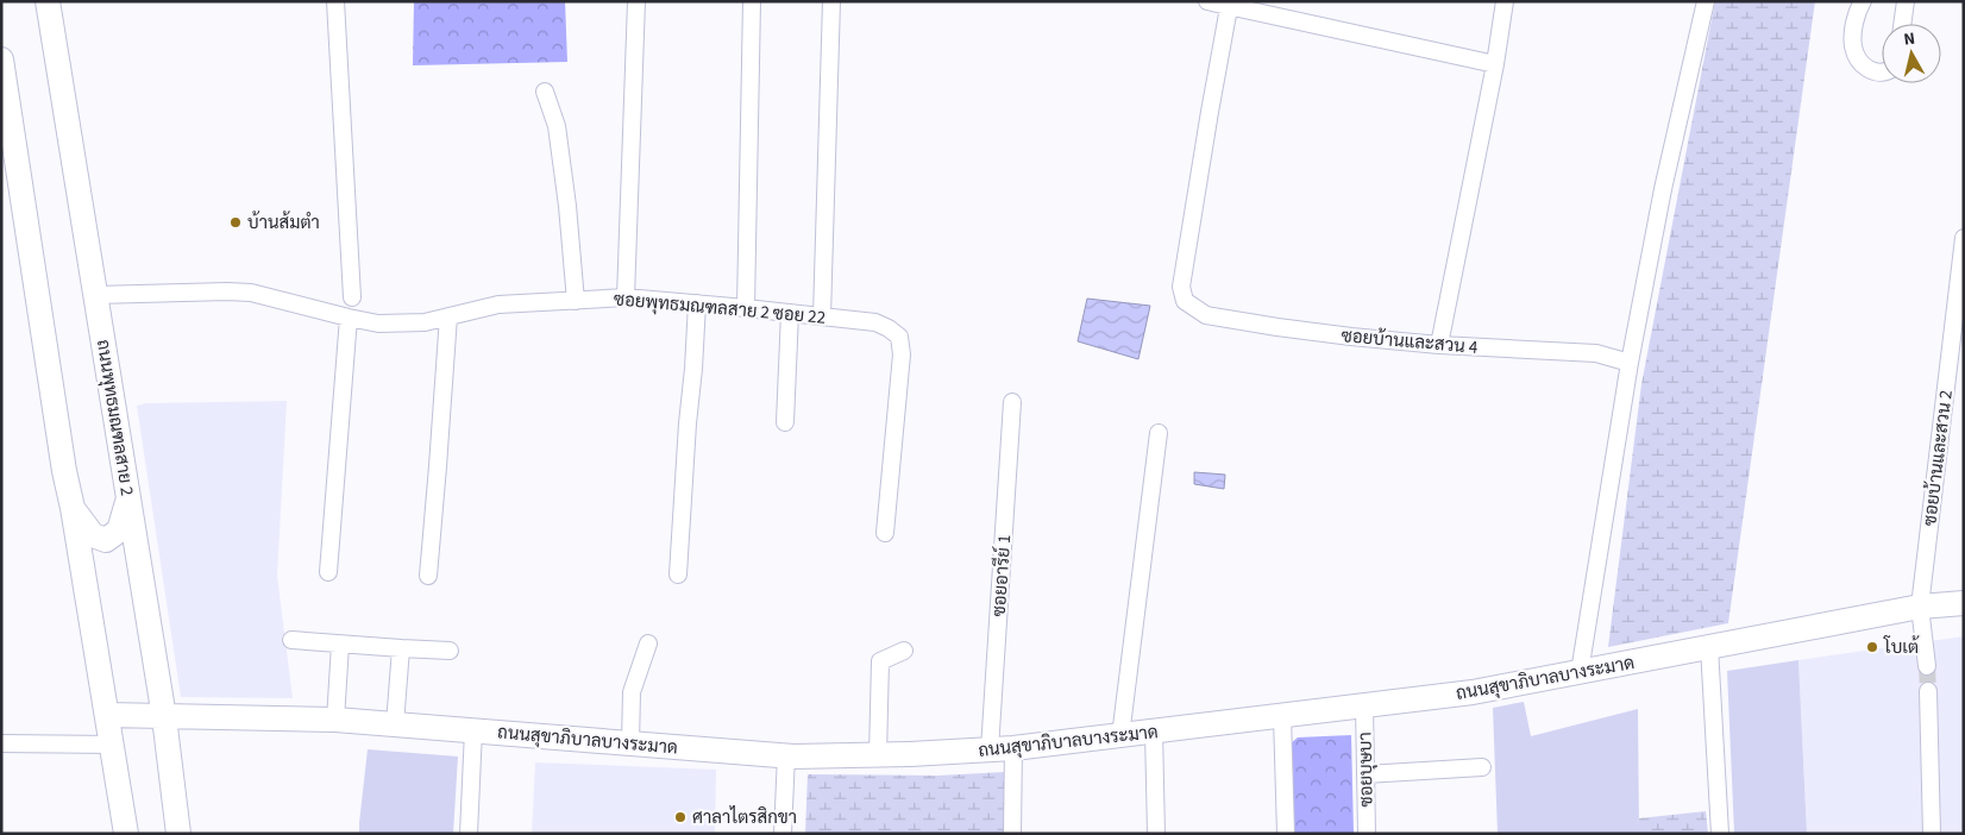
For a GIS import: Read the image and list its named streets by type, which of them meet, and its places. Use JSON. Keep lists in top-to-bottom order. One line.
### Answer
{"streets":{"street":["ซอยพุทธมณฑลสาย 2 ซอย 22","ซอยบ้านและสวน 4","ถนนพุทธมณฑลสาย 2","ซอยบ้านและสวน 2","ซอยอารีย์ 1","ถนนสุขาภิบาลบางระมาด","ซอยบุษบา"]},"crossings":[["ซอยพุทธมณฑลสาย 2 ซอย 22","ถนนพุทธมณฑลสาย 2"],["ถนนพุทธมณฑลสาย 2","ถนนสุขาภิบาลบางระมาด"],["ซอยบ้านและสวน 2","ถนนสุขาภิบาลบางระมาด"],["ซอยอารีย์ 1","ถนนสุขาภิบาลบางระมาด"],["ถนนสุขาภิบาลบางระมาด","ซอยบุษบา"]],"places":["บ้านส้มตำ","โบเต้","ศาลาไตรสิกขา"],"north":"top"}
